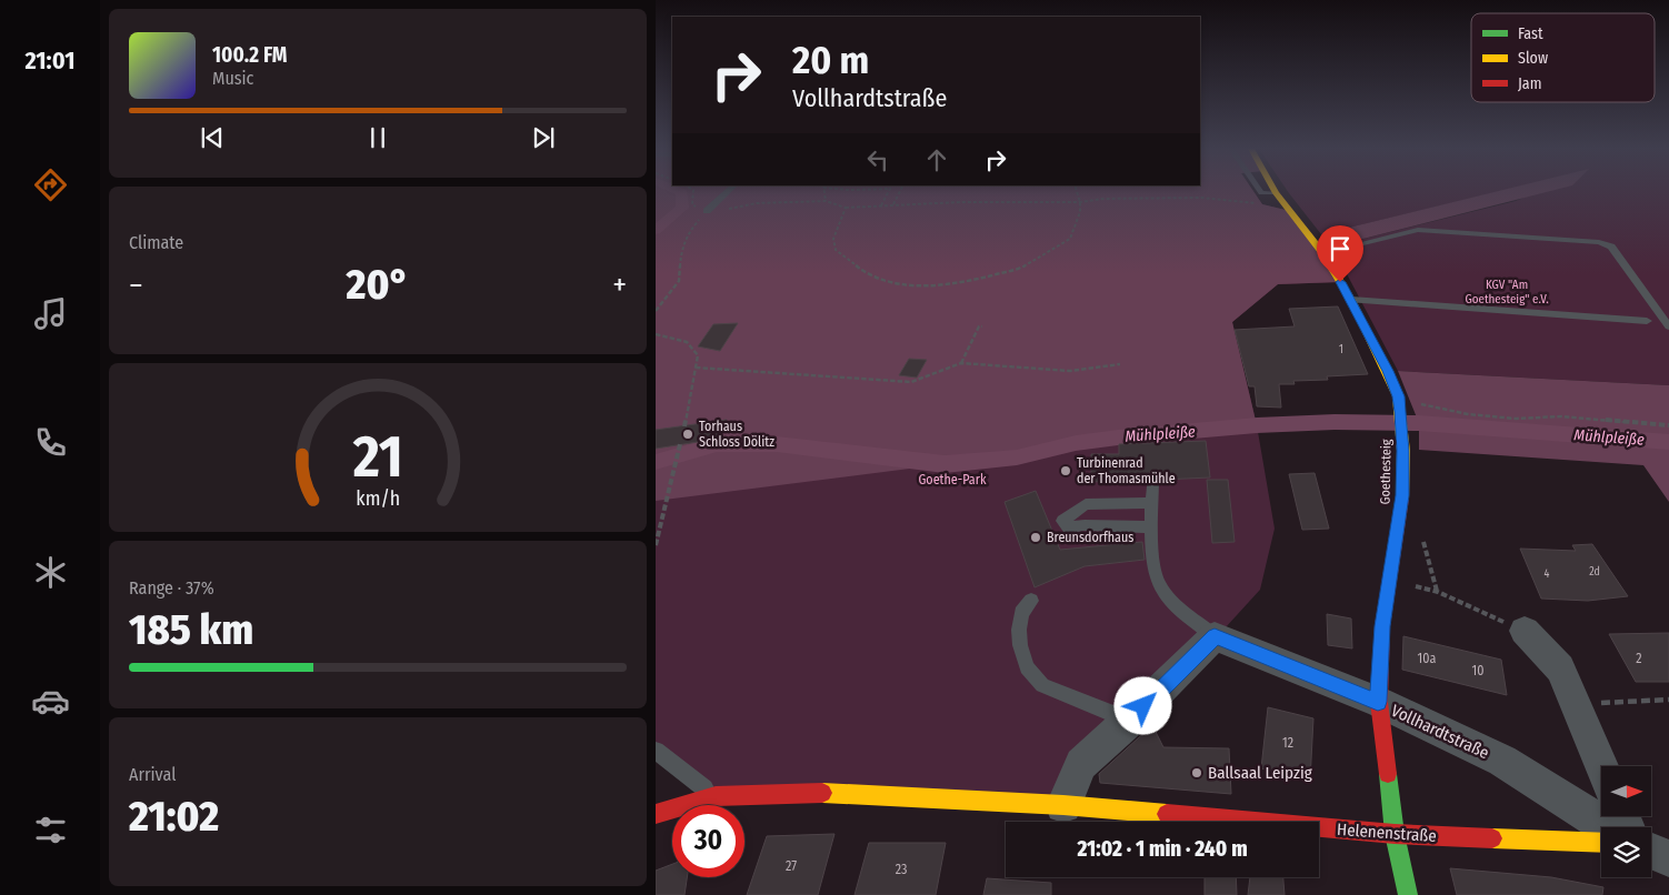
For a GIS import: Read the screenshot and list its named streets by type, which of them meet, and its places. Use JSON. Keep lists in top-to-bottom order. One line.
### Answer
{"streets":{"main road":["Goethesteig","Helenenstraße"],"street":["Vollhardtstraße"]},"crossings":[["Goethesteig","Vollhardtstraße"],["Goethesteig","Helenenstraße"]],"water":["Mühlpleiße"],"parks":["KGV \"Am Goethesteig\" e.V.","Goethe-Park"],"places":["Torhaus Schloss Dölitz","Turbinenrad der Thomasmühle","Breunsdorfhaus","Ballsaal Leipzig"],"house_numbers":["1","2d","4","10a","2","10","12","27","23"],"legend":["Fast","Slow","Jam"],"north":"right","page":{"tabs":"21:01","turn":["20 m","Vollhardtstraße"],"song":["100.2 FM","Music"],"tile":["Climate",["Range · 37%","185 km"],["Arrival","21:02"]],"heat":["−","20°","+"],"limit":"30","trip":"21:02 · 1 min · 240 m","gauge":["21","km/h"]}}
